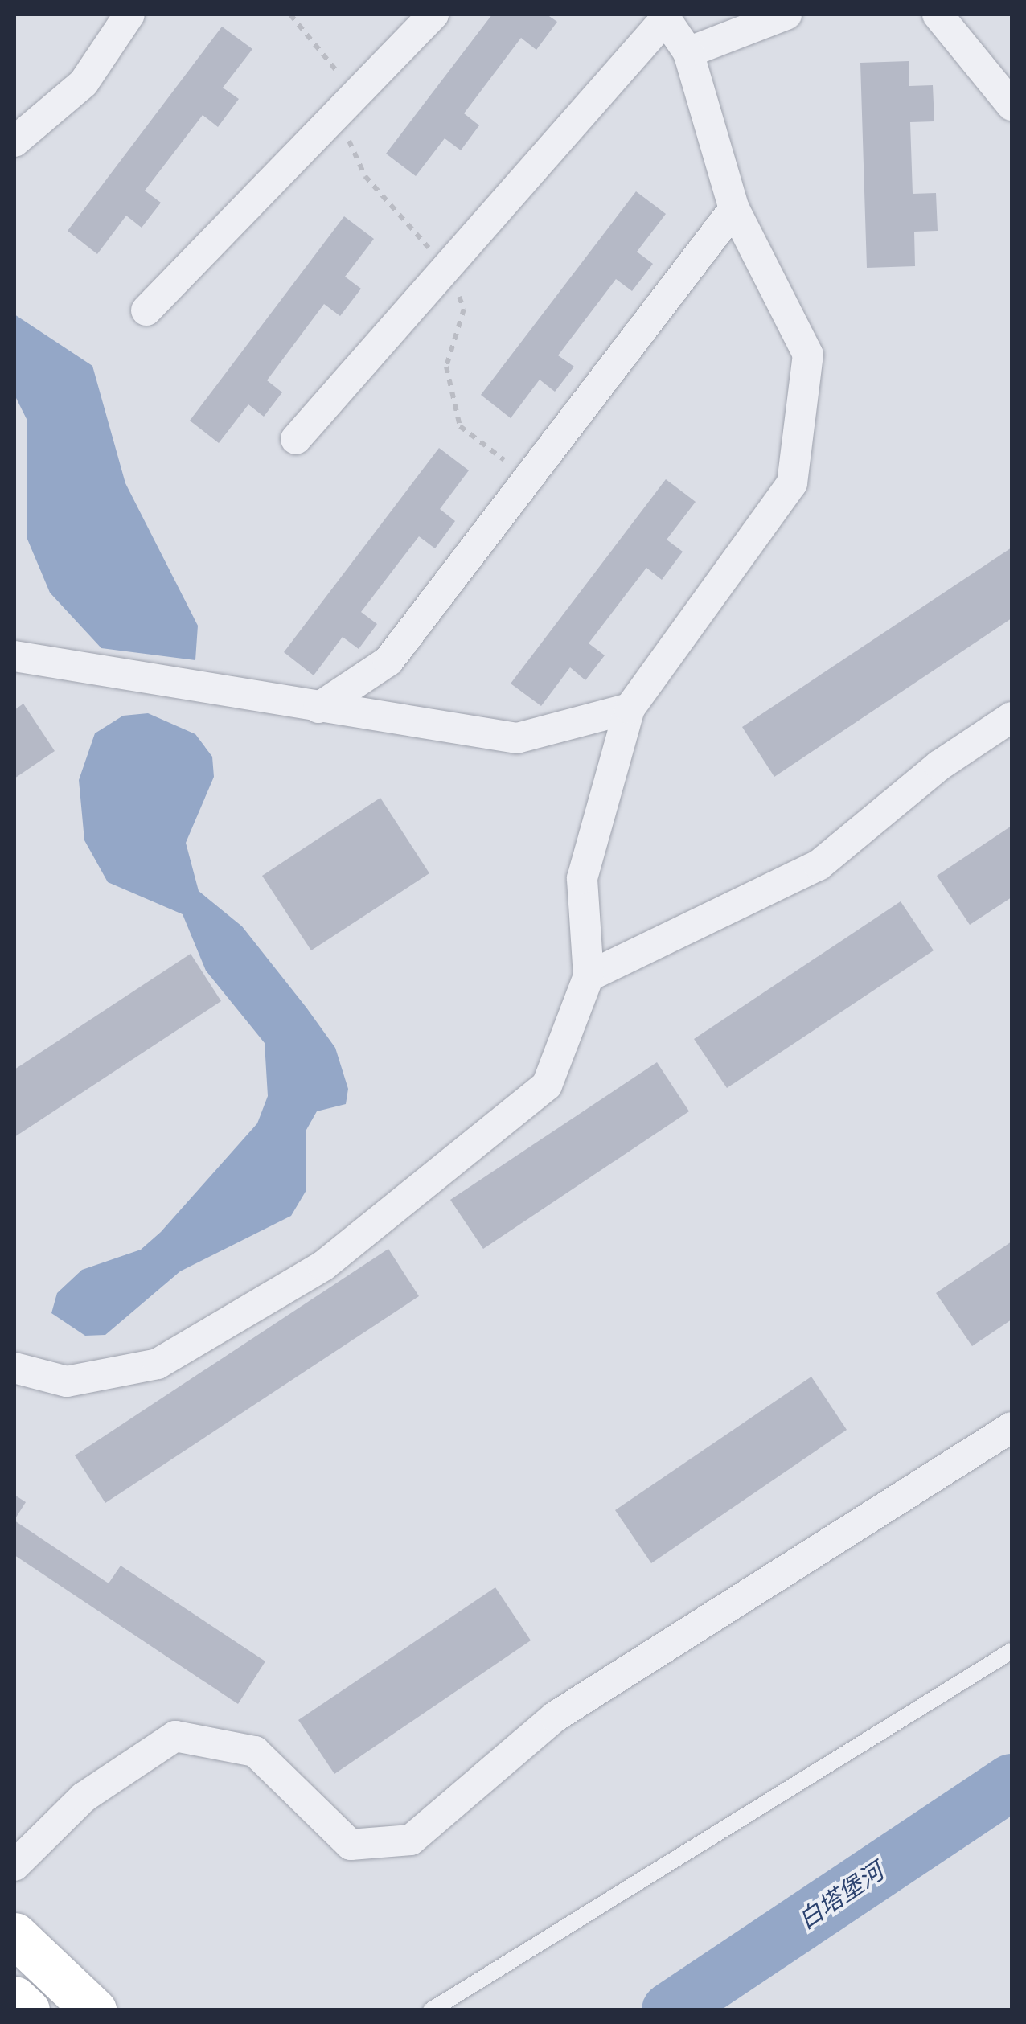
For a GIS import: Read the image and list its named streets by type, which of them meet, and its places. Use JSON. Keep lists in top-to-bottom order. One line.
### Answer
{"water":["白塔堡河"]}
